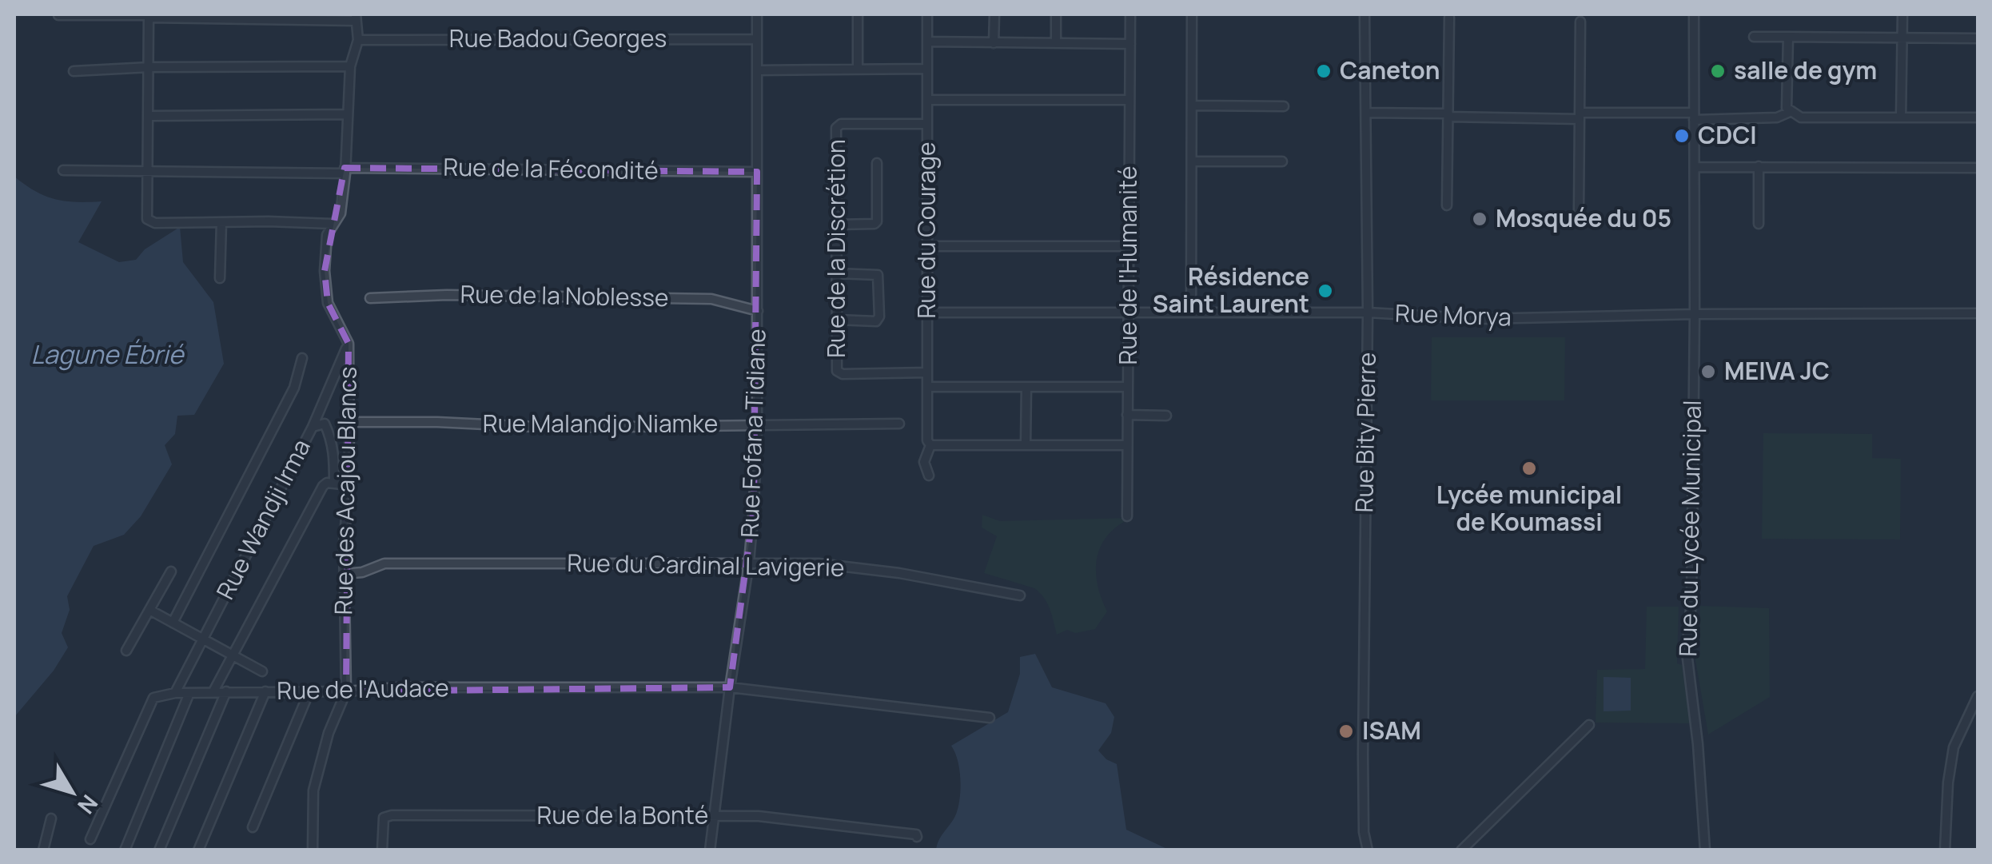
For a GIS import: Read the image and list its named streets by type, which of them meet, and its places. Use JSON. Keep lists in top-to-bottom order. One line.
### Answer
{"streets":{"street":["Rue Badou Georges","Rue de la Fécondité","Rue du Courage","Rue de la Discrétion","Rue de l'Humanité","Rue de la Noblesse","Rue Morya","Rue Malandjo Niamke","Rue Bity Pierre","Rue Fofana Tidiane","Rue des Acajou Blancs","Rue Wandji Irma","Rue du Lycée Municipal","Rue du Cardinal Lavigerie","Rue de l'Audace","Rue de la Bonté"]},"crossings":[["Rue Badou Georges","Rue Fofana Tidiane"],["Rue Badou Georges","Rue des Acajou Blancs"],["Rue de la Fécondité","Rue Fofana Tidiane"],["Rue de la Fécondité","Rue des Acajou Blancs"],["Rue du Courage","Rue de la Discrétion"],["Rue du Courage","Rue Morya"],["Rue de l'Humanité","Rue Morya"],["Rue de la Noblesse","Rue Fofana Tidiane"],["Rue Morya","Rue Bity Pierre"],["Rue Morya","Rue du Lycée Municipal"],["Rue Malandjo Niamke","Rue Fofana Tidiane"],["Rue Malandjo Niamke","Rue des Acajou Blancs"],["Rue Fofana Tidiane","Rue du Cardinal Lavigerie"],["Rue Fofana Tidiane","Rue de l'Audace"],["Rue Fofana Tidiane","Rue de la Bonté"],["Rue des Acajou Blancs","Rue Wandji Irma"],["Rue des Acajou Blancs","Rue du Cardinal Lavigerie"],["Rue des Acajou Blancs","Rue de l'Audace"],["Rue Wandji Irma","Rue de l'Audace"]],"water":["Lagune Ébrié"],"places":["Caneton","salle de gym","CDCI","Mosquée du 05","Résidence Saint Laurent","MEIVA JC","Lycée municipal de Koumassi","ISAM"],"north":"bottom right"}
